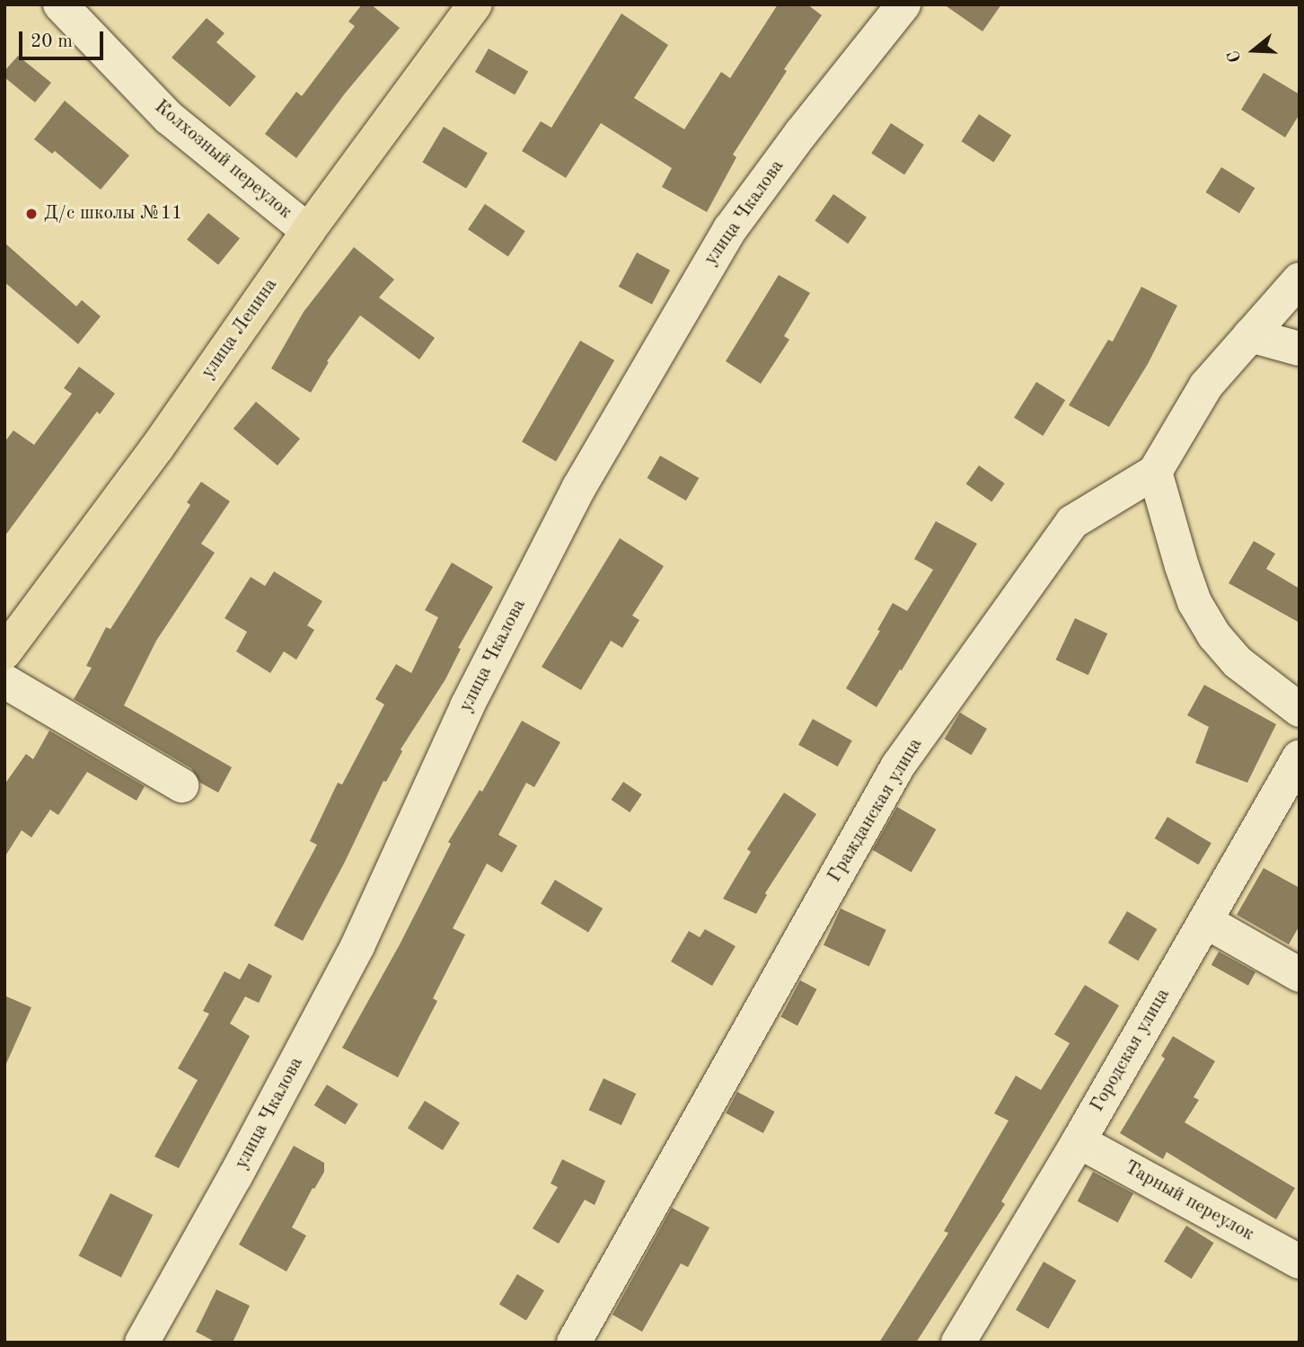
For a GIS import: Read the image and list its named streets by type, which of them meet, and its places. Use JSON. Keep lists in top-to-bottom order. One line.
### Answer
{"streets":{"main road":["улица Ленина"],"street":["Колхозный переулок","улица Чкалова","Гражданская улица","Городская улица","Тарный переулок"]},"crossings":[["Колхозный переулок","улица Ленина"],["Городская улица","Тарный переулок"]],"places":["Д/с школы №11"],"scale_bar":"20 m","north":"left"}
